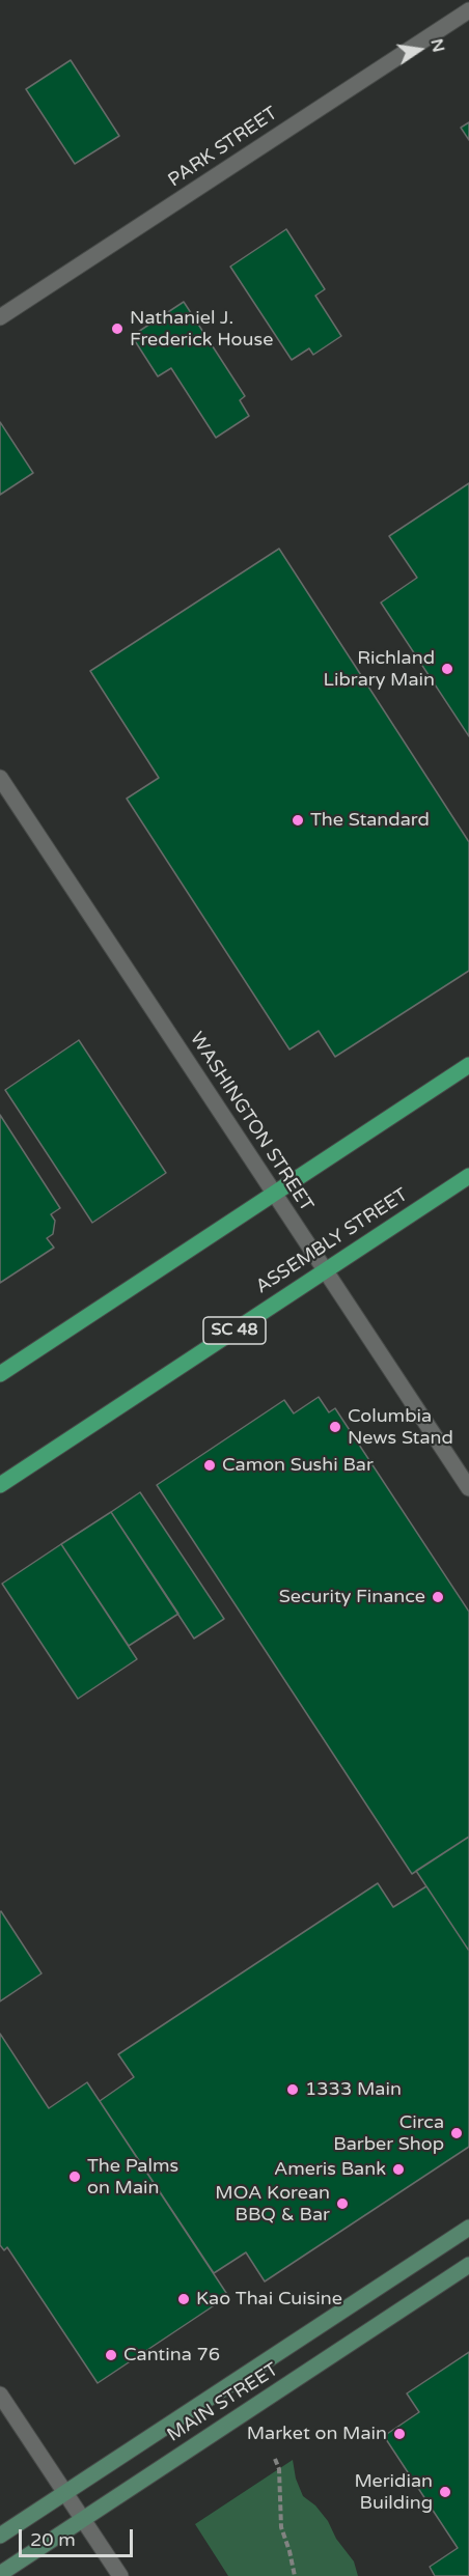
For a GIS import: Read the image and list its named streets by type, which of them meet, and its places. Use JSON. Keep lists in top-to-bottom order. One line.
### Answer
{"streets":{"main road":["ASSEMBLY STREET","SC 48","MAIN STREET"],"street":["PARK STREET","WASHINGTON STREET"]},"crossings":[["WASHINGTON STREET","ASSEMBLY STREET"]],"places":["Nathaniel J. Frederick House","Richland Library Main","The Standard","Columbia News Stand","Camon Sushi Bar","Security Finance","1333 Main","Circa Barber Shop","Ameris Bank","The Palms on Main","MOA Korean BBQ & Bar","Kao Thai Cuisine","Cantina 76","Market on Main","Meridian Building"],"scale_bar":"20 m","north":"right"}
